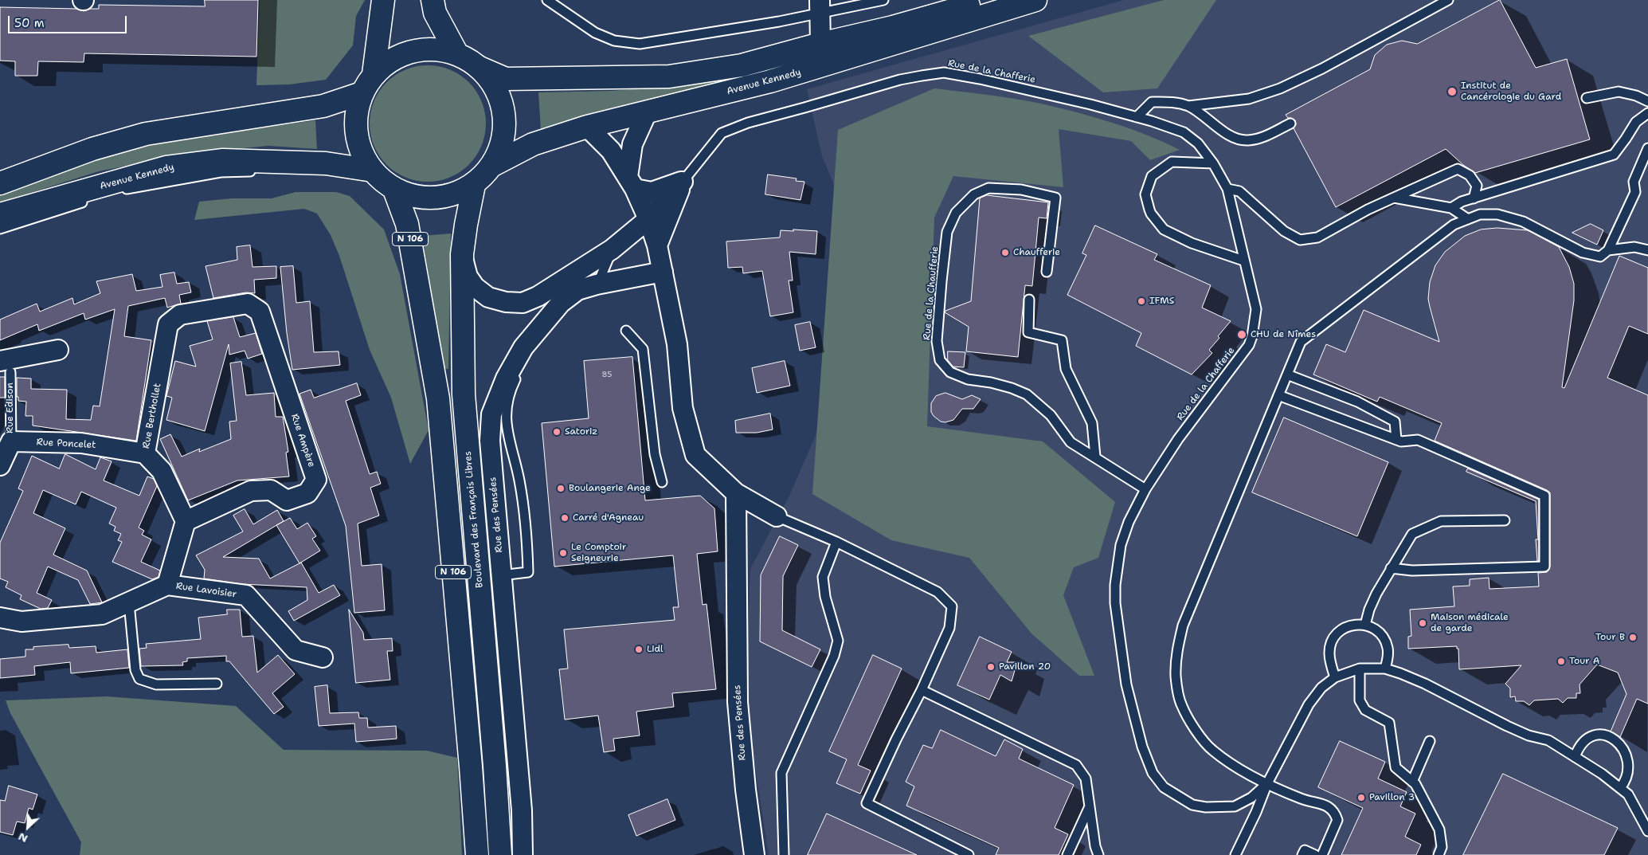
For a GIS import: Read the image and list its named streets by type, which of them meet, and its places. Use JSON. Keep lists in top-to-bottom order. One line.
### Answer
{"streets":{"main road":["Avenue Kennedy","N 106","Boulevard des Français Libres"],"street":["Rue Edison","Rue Berthollet","Rue Ampère","Rue Poncelet","Rue des Pensées","Rue Lavoisier"],"lane":["Rue de la Chafferie","Rue de la Chaufferie"]},"crossings":[["Rue de la Chafferie","Rue de la Chaufferie"],["Rue Edison","Rue Poncelet"],["Rue Berthollet","Rue Ampère"],["Rue Berthollet","Rue Poncelet"]],"places":["Institut de Cancérologie du Gard","Chaufferie","IFMS","CHU de Nîmes","Satoriz","Boulangerie Ange","Carré d'Agneau","Le Comptoir Seigneurie","Maison médicale de garde","Tour B","Lidl","Tour A","Pavillon 20","Pavillon 3"],"house_numbers":["85"],"scale_bar":"50 m","north":"bottom left"}
